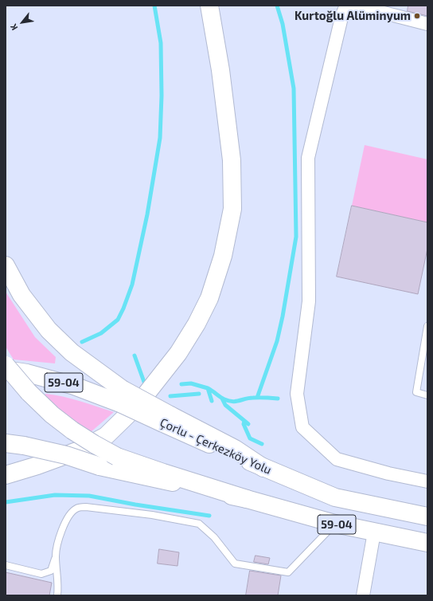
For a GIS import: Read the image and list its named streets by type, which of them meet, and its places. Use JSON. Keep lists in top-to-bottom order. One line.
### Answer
{"streets":{"main road":["59-04","Çorlu - Çerkezköy Yolu"]},"crossings":[["59-04","Çorlu - Çerkezköy Yolu"]],"places":["Kurtoğlu Alüminyum"],"north":"bottom left"}
